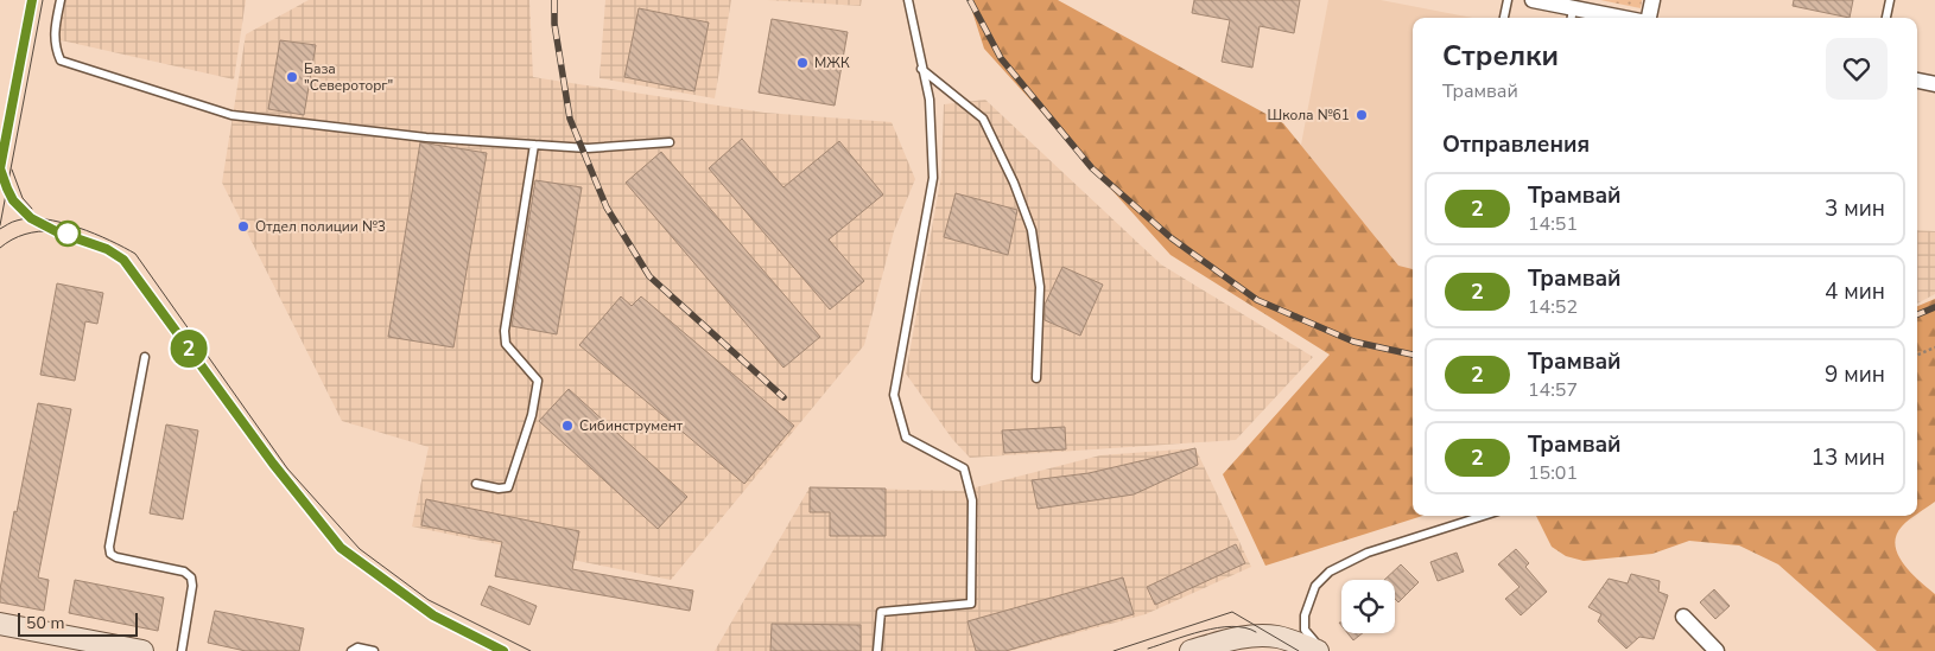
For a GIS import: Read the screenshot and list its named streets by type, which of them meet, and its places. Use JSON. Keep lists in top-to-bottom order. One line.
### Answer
{"places":["МЖК","База \"Североторг\"","Школа №61","Отдел полиции №3","Сибинструмент"],"lines":["tram line 2"],"scale_bar":"50 m","page":{"on_map":"2","heading":[["Стрелки","Трамвай"],"Отправления"],"list":[{"mark":"2","name":"Трамвай","note":"14:51","value":"3 мин"},{"mark":"2","name":"Трамвай","note":"14:52","value":"4 мин"},{"mark":"2","name":"Трамвай","note":"14:57","value":"9 мин"},{"mark":"2","name":"Трамвай","note":"15:01","value":"13 мин"}],"scale":"50 m"}}
